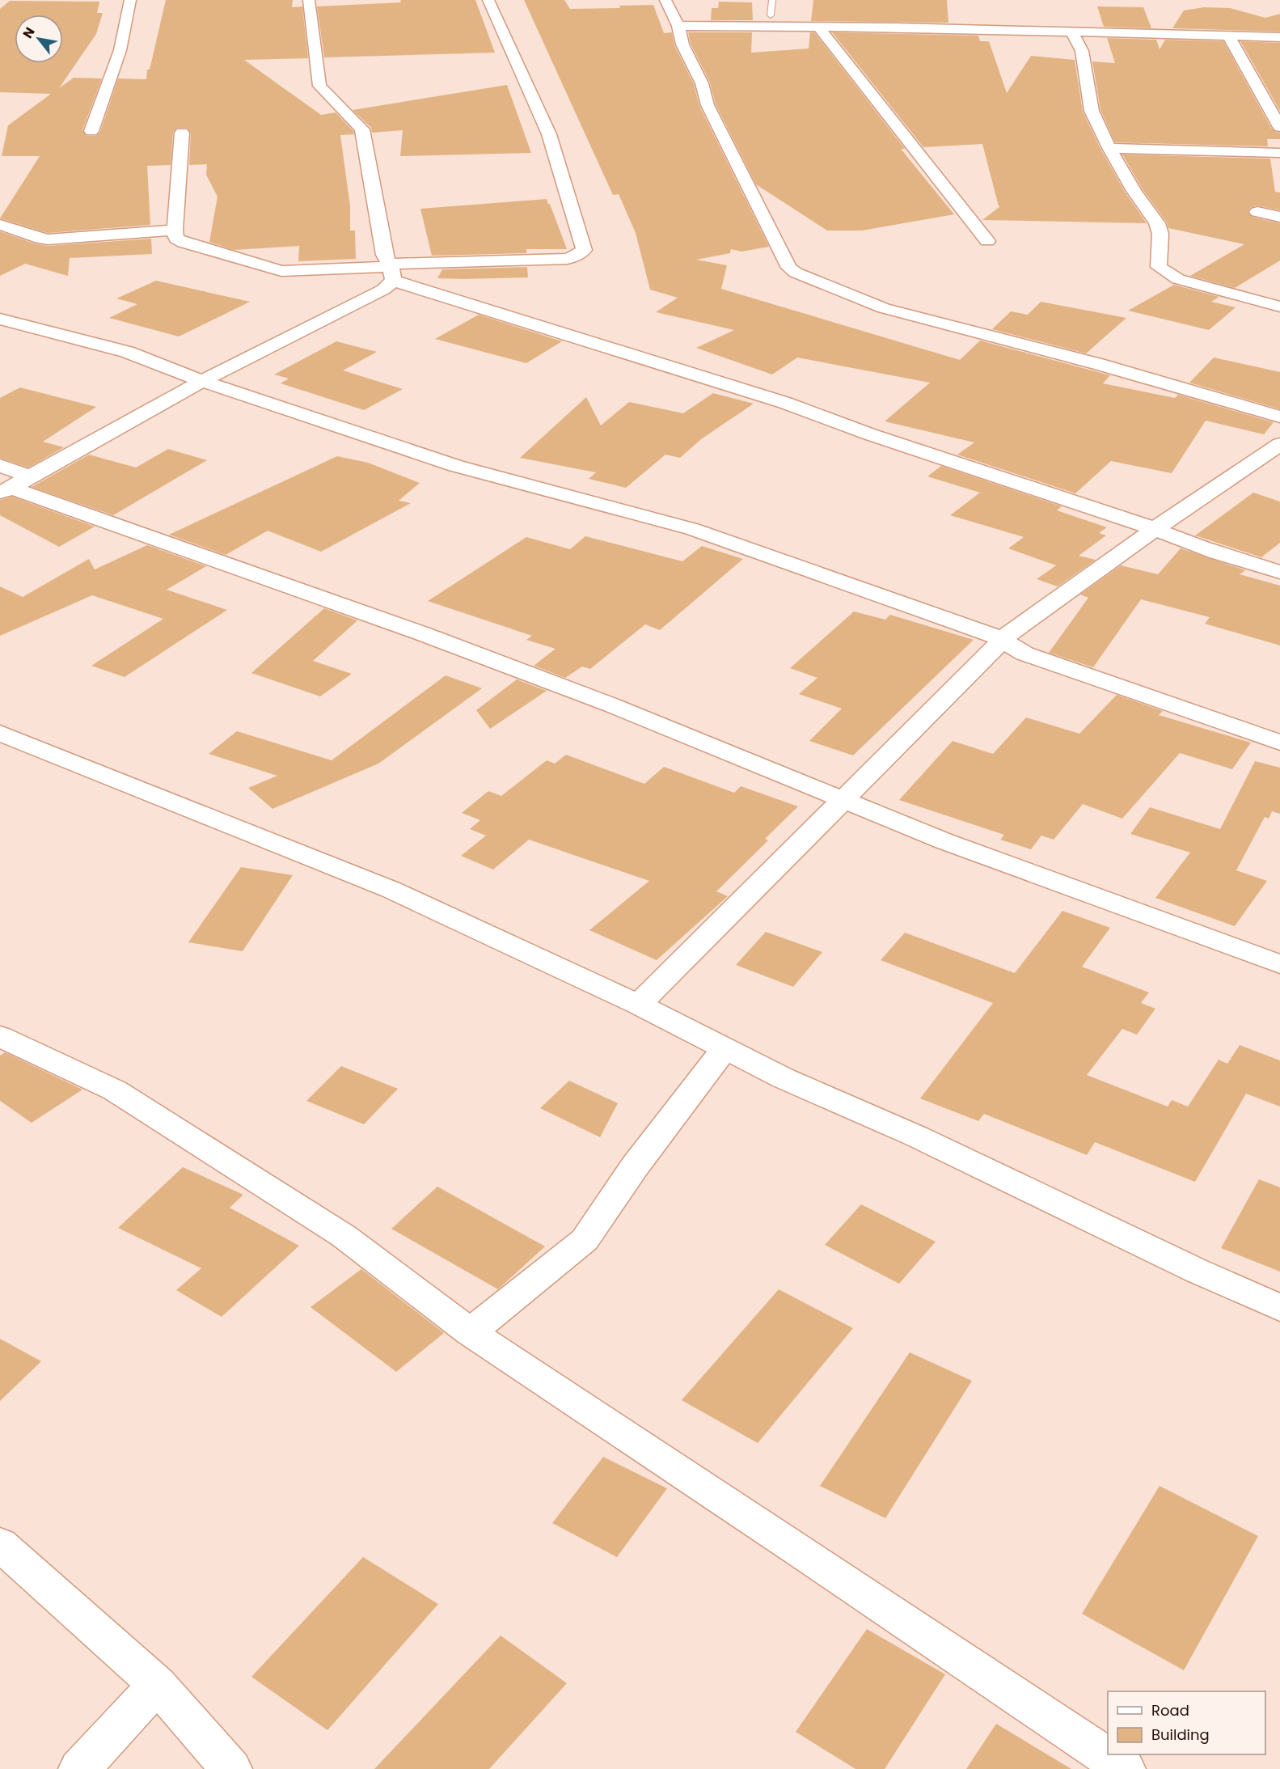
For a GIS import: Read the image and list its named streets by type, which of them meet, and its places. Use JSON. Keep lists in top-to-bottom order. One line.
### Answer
{"legend":["Road","Building"],"north":"top left"}
